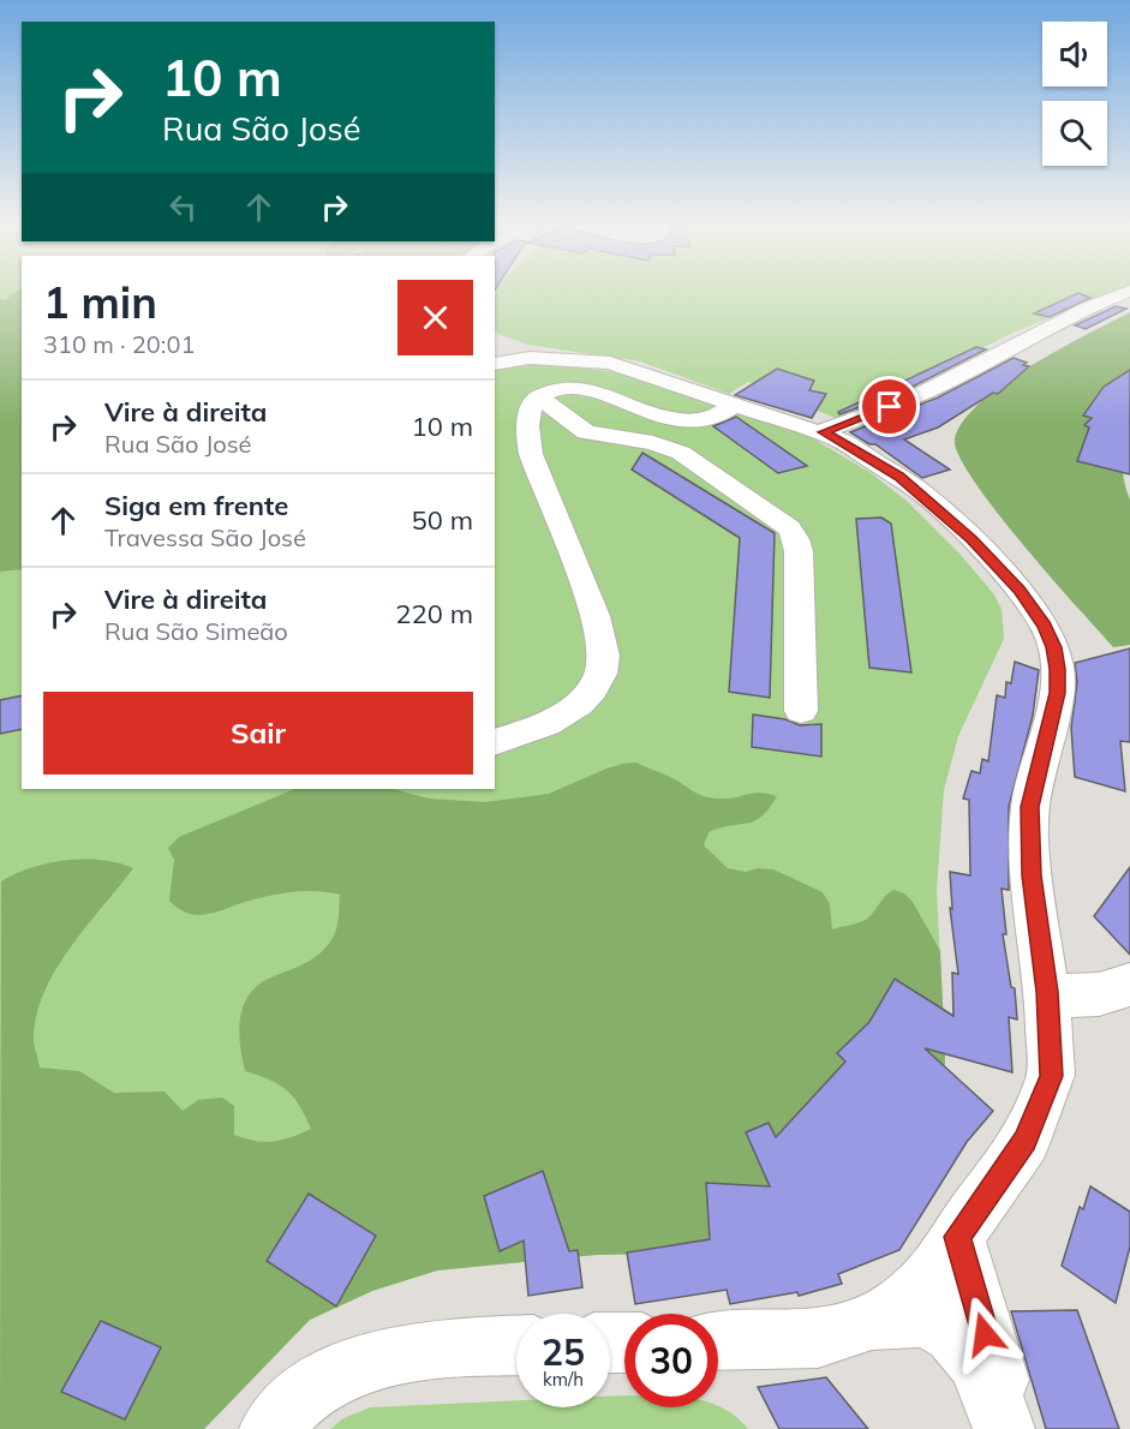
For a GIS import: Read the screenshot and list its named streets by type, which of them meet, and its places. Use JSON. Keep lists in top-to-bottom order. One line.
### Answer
{"page":{"turn":["10 m","Rua São José"],"heading":["1 min","310 m · 20:01"],"list":[{"name":"Vire à direita","note":"Rua São José","value":"10 m"},{"name":"Siga em frente","note":"Travessa São José","value":"50 m"},{"name":"Vire à direita","note":"Rua São Simeão","value":"220 m"}],"buttons":"Sair","speed":"25 km/h","limit":"30"}}
